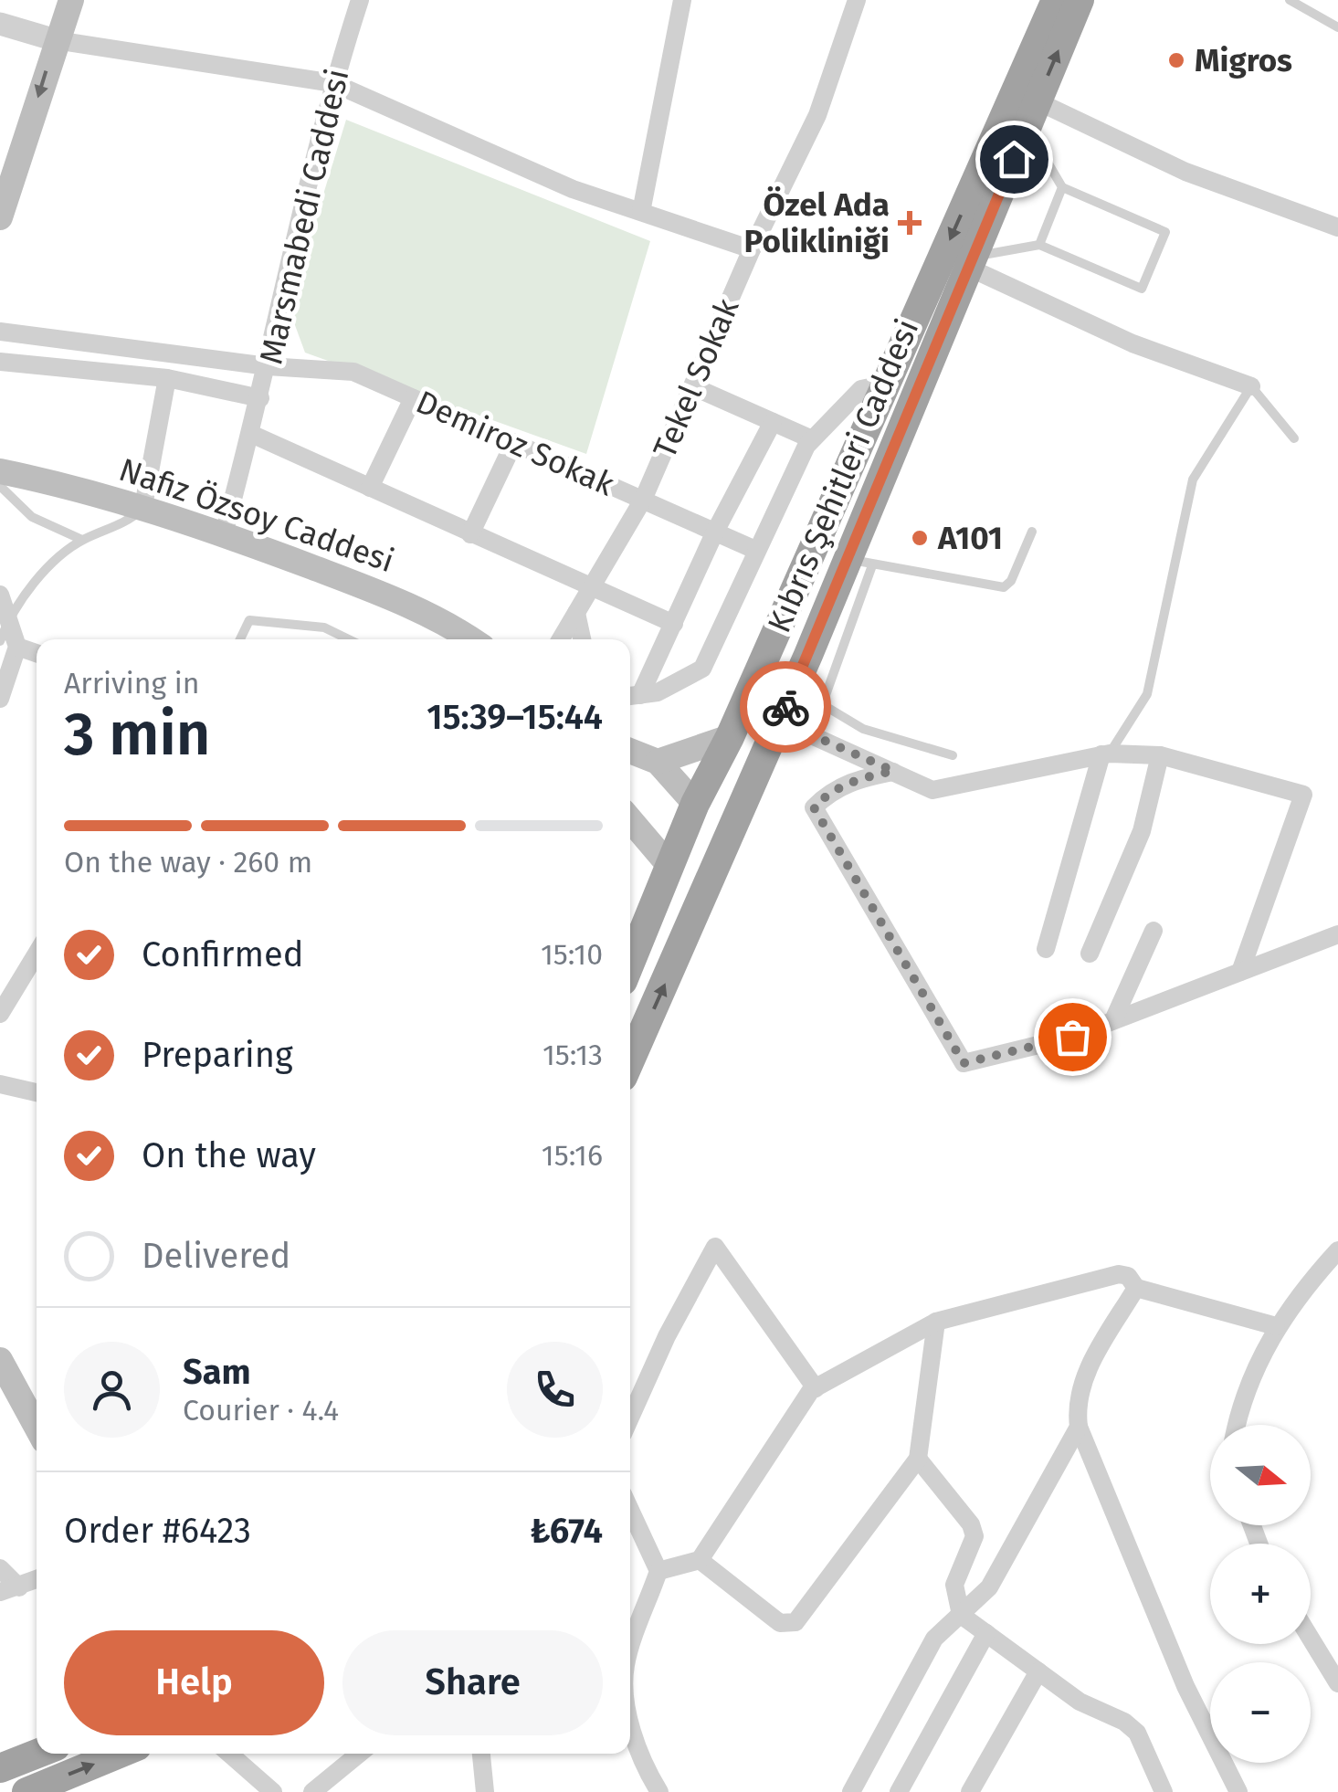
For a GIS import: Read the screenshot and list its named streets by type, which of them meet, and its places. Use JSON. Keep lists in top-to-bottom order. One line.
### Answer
{"streets":{"highway":["Kıbrıs Şehitleri Caddesi"],"main road":["Nafiz Özsoy Caddesi"],"street":["Marsmabedi Caddesi","Tekel Sokak","Demiroz Sokak"]},"crossings":[["Marsmabedi Caddesi","Demiroz Sokak"],["Marsmabedi Caddesi","Nafiz Özsoy Caddesi"],["Tekel Sokak","Demiroz Sokak"]],"places":{"other":["Migros","A101"],"health":["Özel Ada Polikliniği"]},"north":"right","page":{"heading":["3 min","Arriving in","15:39–15:44"],"panel":["Sam","Courier · 4.4","Order #6423","₺674"],"bar":"On the way · 260 m","list":[["Confirmed","15:10"],["Preparing","15:13"],["On the way","15:16"],"Delivered"],"map_buttons":["+","−"],"buttons":["Help","Share"]}}
